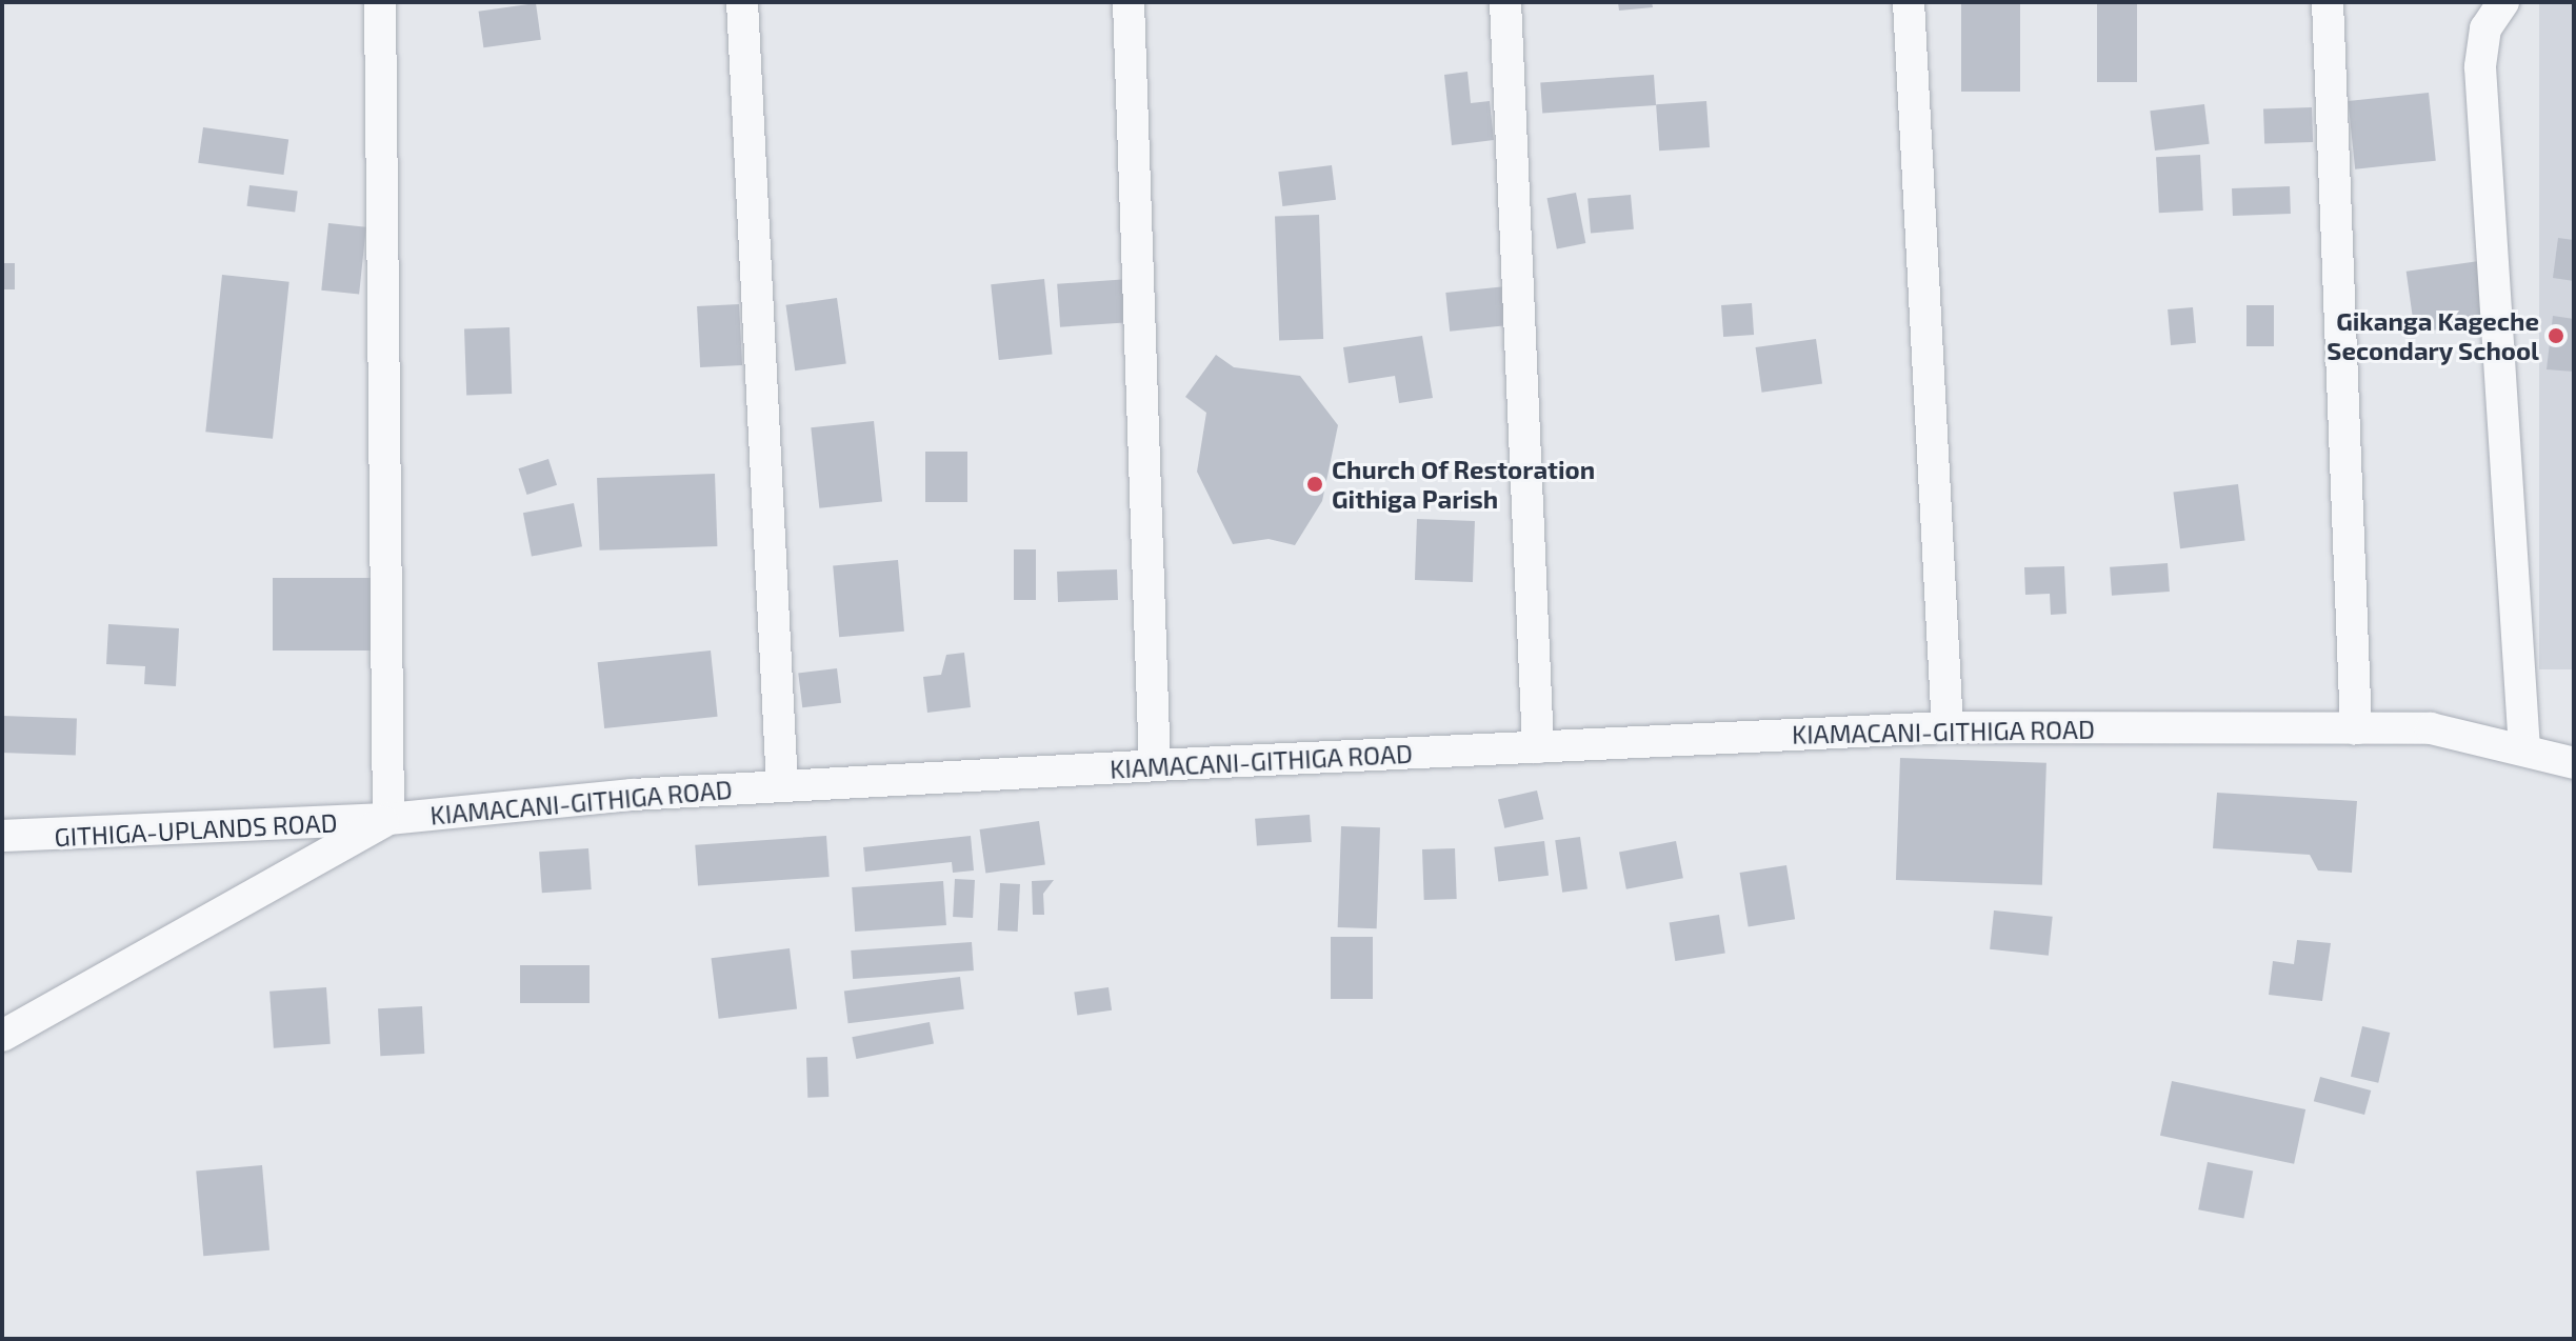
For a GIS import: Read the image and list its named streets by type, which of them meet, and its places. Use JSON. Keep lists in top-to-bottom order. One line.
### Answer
{"streets":{"street":["KIAMACANI-GITHIGA ROAD","GITHIGA-UPLANDS ROAD"]},"crossings":[["KIAMACANI-GITHIGA ROAD","GITHIGA-UPLANDS ROAD"]],"places":["Gikanga Kageche Secondary School","Church Of Restoration Githiga Parish"]}
